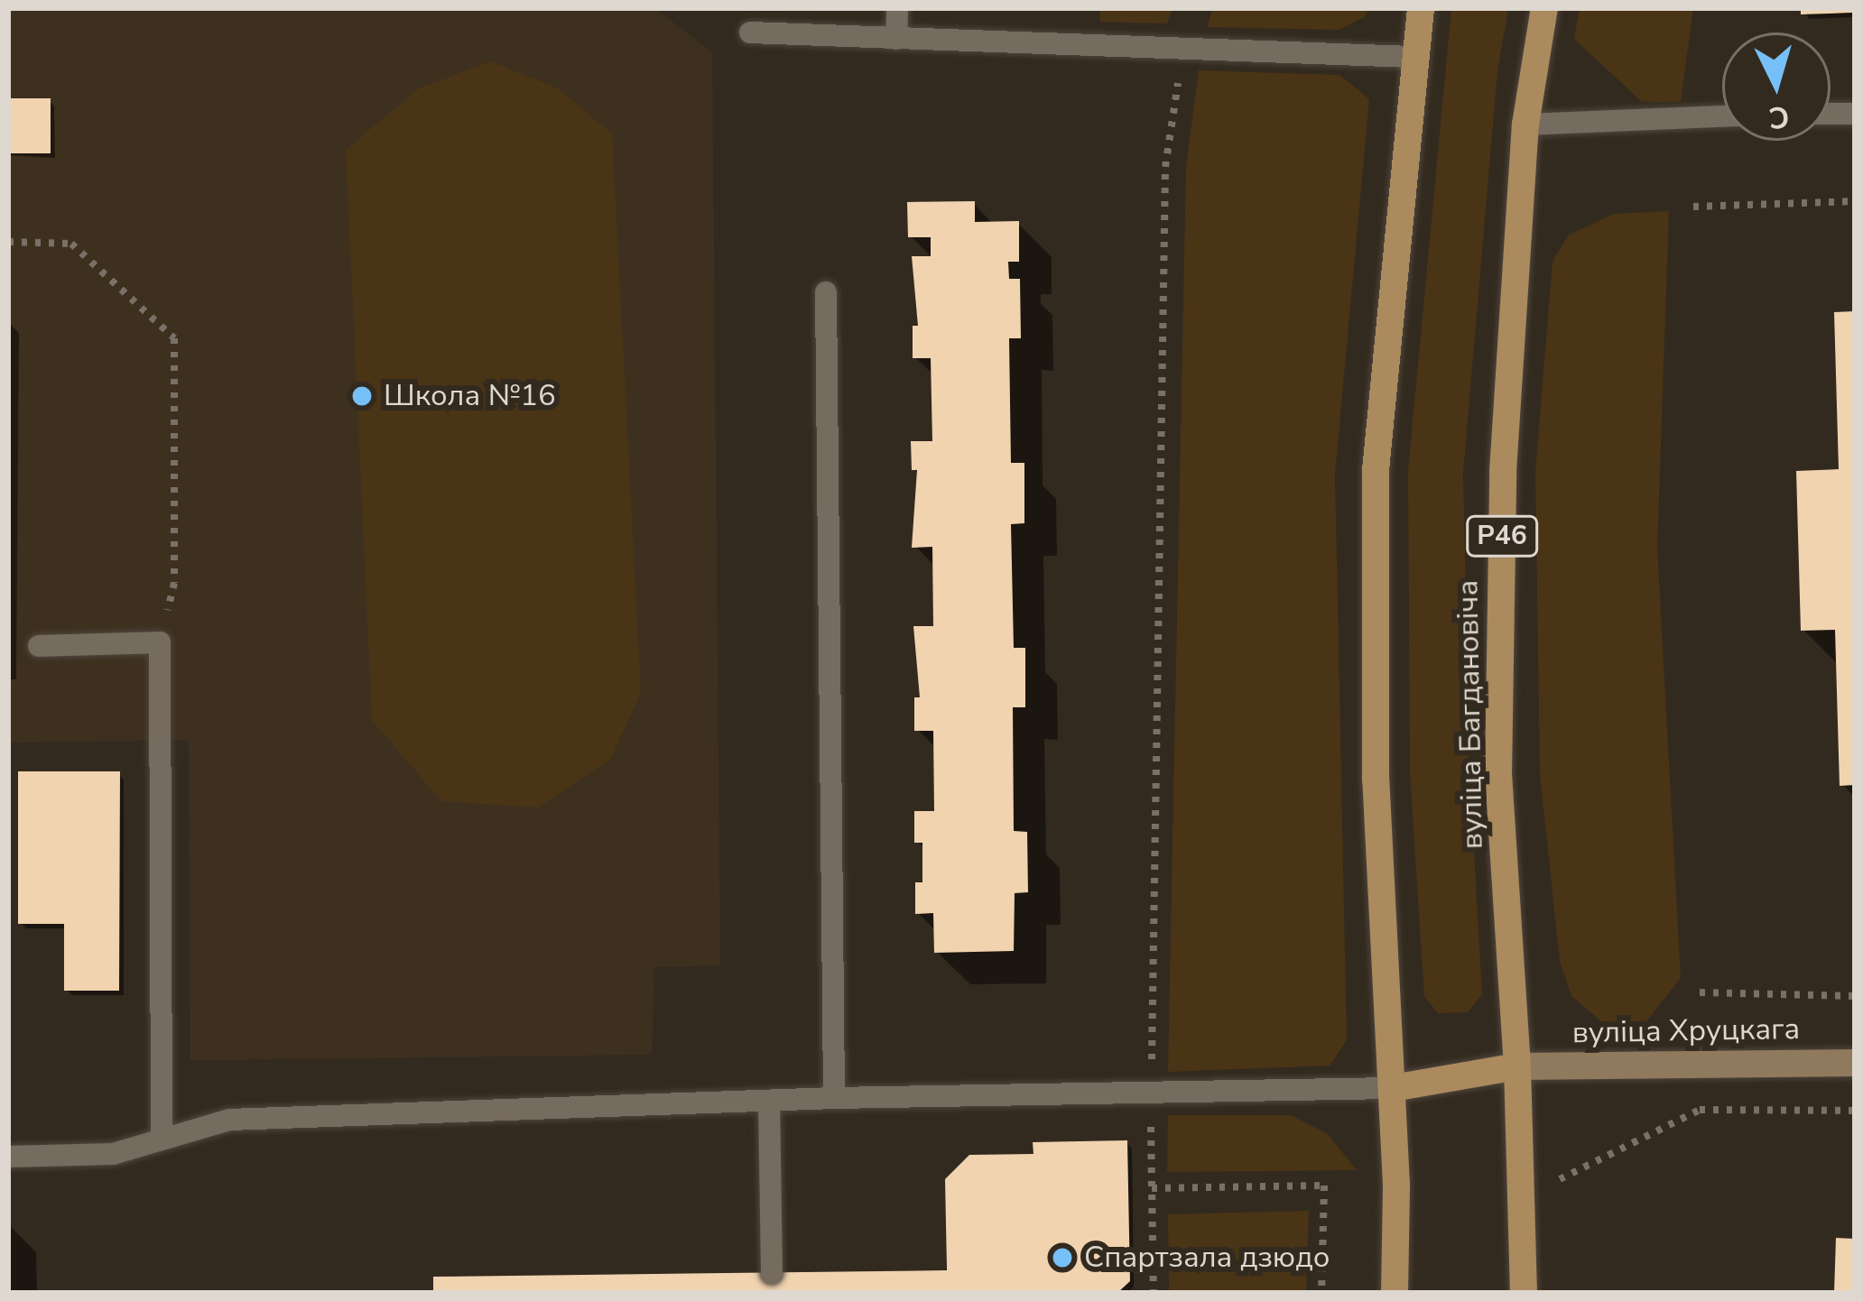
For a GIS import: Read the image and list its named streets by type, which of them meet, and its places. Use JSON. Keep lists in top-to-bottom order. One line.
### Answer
{"streets":{"main road":["Р46","вуліца Багдановіча"],"street":["вуліца Хруцкага"]},"crossings":[["вуліца Багдановіча","вуліца Хруцкага"]],"places":["Школа №16","Спартзала дзюдо"],"north":"bottom"}
